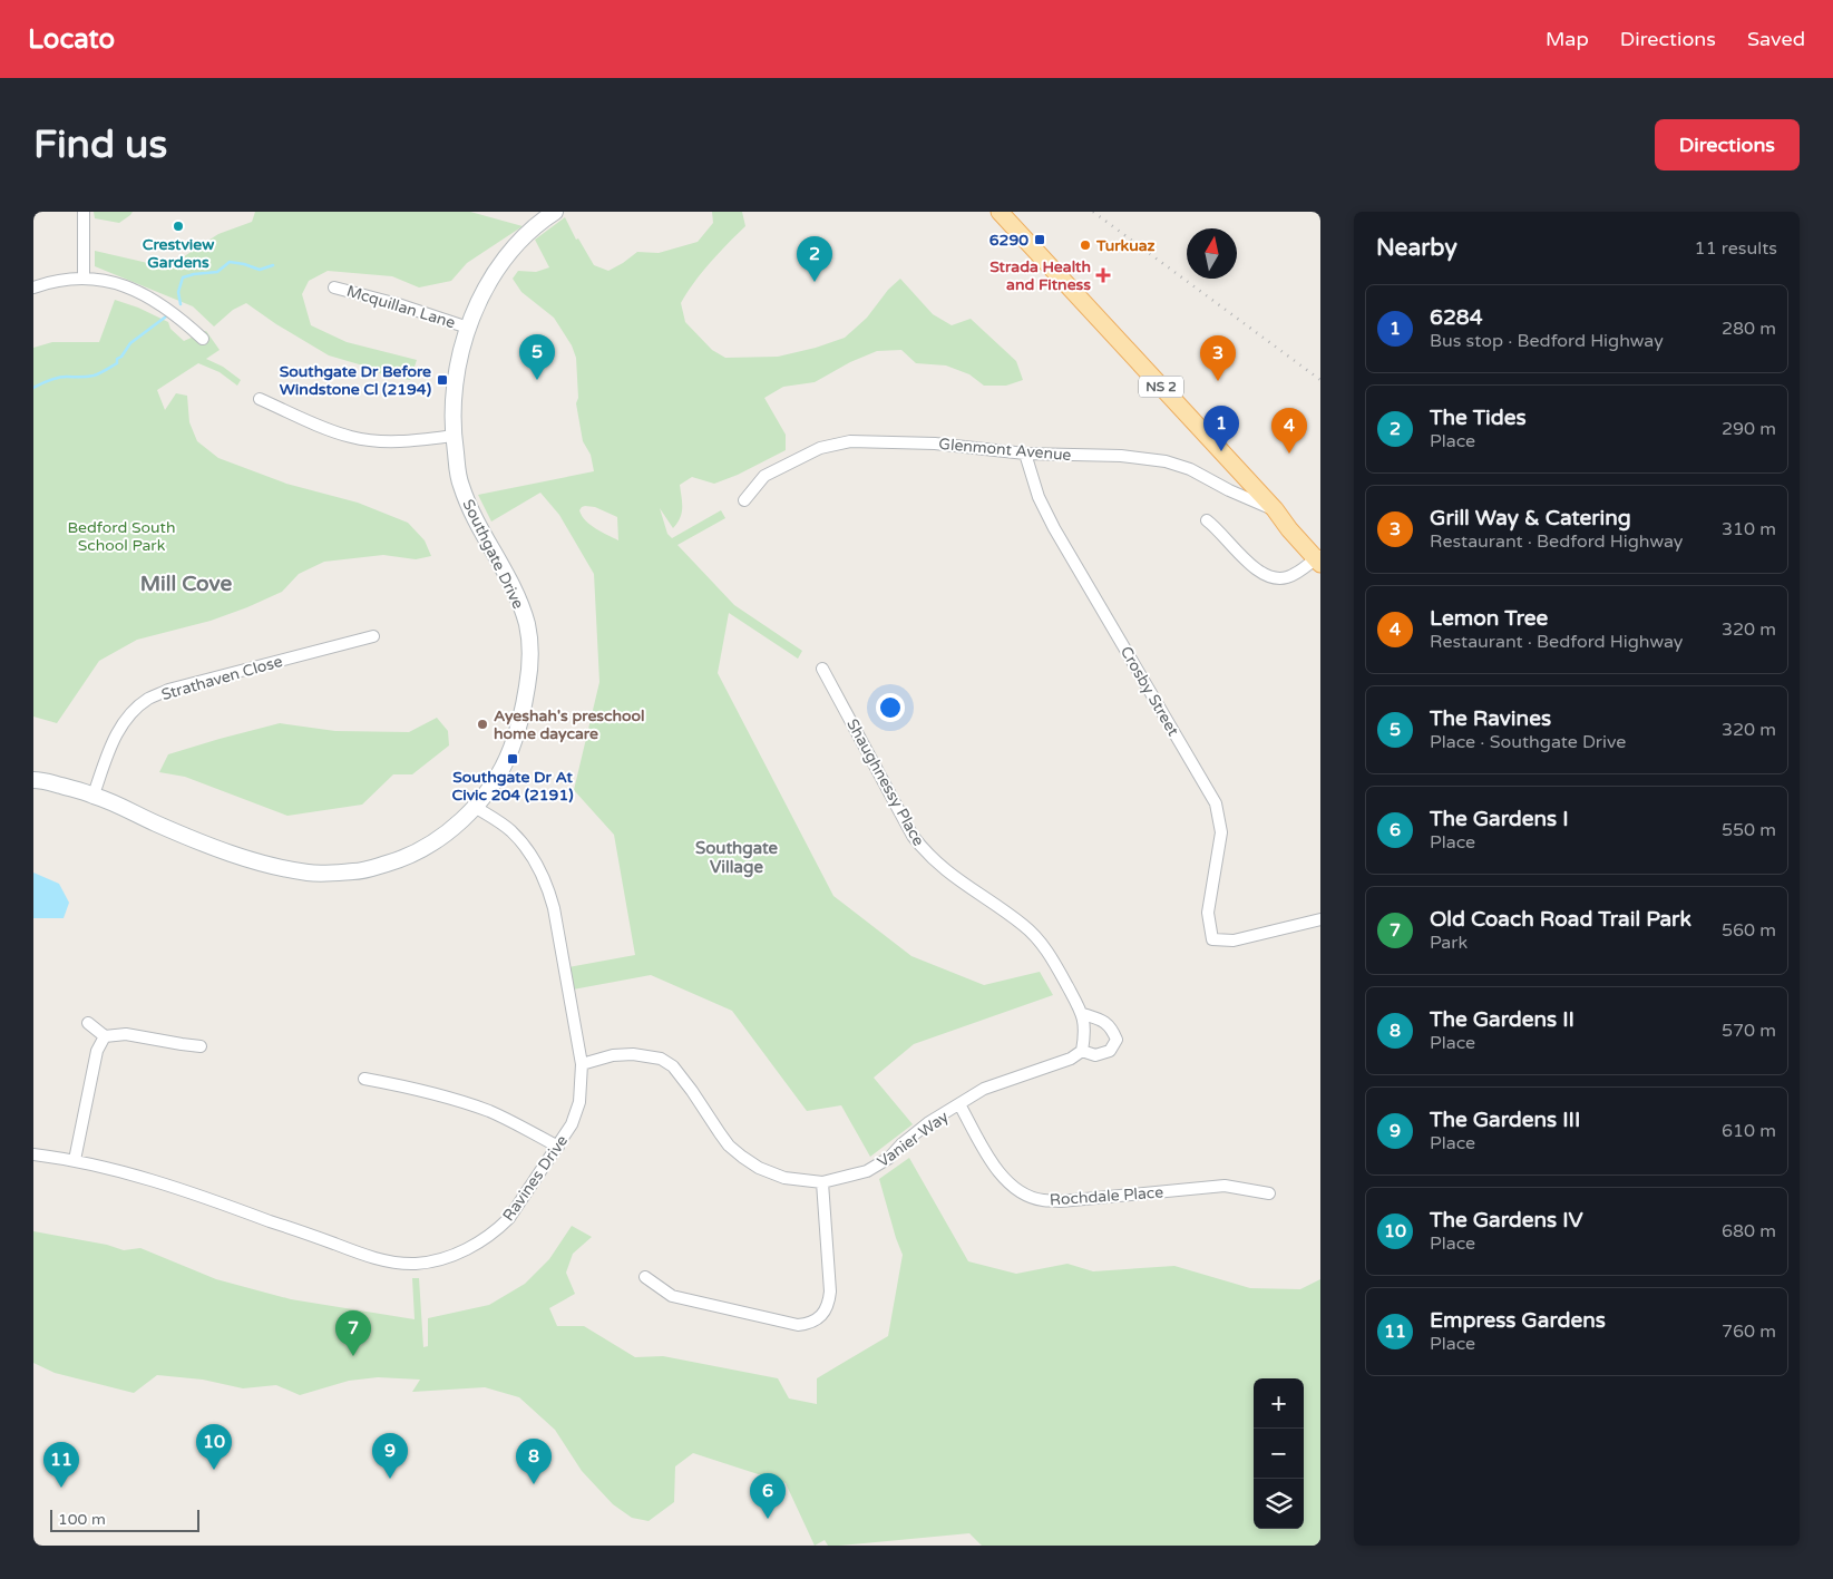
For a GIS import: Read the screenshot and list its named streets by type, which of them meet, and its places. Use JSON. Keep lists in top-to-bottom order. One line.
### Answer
{"streets":{"main road":["NS 2"],"street":["Mcquillan Lane","Glenmont Avenue","Southgate Drive","Strathaven Close","Crosby Street","Shaughnessy Place","Vanier Way","Ravines Drive","Rochdale Place"]},"crossings":[["Mcquillan Lane","Southgate Drive"],["NS 2","Glenmont Avenue"],["Glenmont Avenue","Crosby Street"],["Southgate Drive","Strathaven Close"],["Southgate Drive","Ravines Drive"],["Vanier Way","Ravines Drive"],["Vanier Way","Rochdale Place"]],"districts":["Mill Cove","Southgate Village"],"parks":["Bedford South School Park"],"places":{"other":["Crestview Gardens","Turkuaz","Ayeshah's preschool home daycare"],"transit":["6290","Southgate Dr Before Windstone Cl (2194)","Southgate Dr At Civic 204 (2191)"],"health":["Strada Health and Fitness"]},"scale_bar":"100 m","north":"top","page":{"header":"Locato","nav":["Map","Directions","Saved"],"buttons":"Directions","title":"Find us","heading":["Nearby","11 results"],"pins":["2","5","3","1","4","7","10","9","8","11","6"],"list":[{"mark":"1","name":"6284","note":"Bus stop · Bedford Highway","value":"280 m"},{"mark":"2","name":"The Tides","note":"Place","value":"290 m"},{"mark":"3","name":"Grill Way & Catering","note":"Restaurant · Bedford Highway","value":"310 m"},{"mark":"4","name":"Lemon Tree","note":"Restaurant · Bedford Highway","value":"320 m"},{"mark":"5","name":"The Ravines","note":"Place · Southgate Drive","value":"320 m"},{"mark":"6","name":"The Gardens I","note":"Place","value":"550 m"},{"mark":"7","name":"Old Coach Road Trail Park","note":"Park","value":"560 m"},{"mark":"8","name":"The Gardens II","note":"Place","value":"570 m"},{"mark":"9","name":"The Gardens III","note":"Place","value":"610 m"},{"mark":"10","name":"The Gardens IV","note":"Place","value":"680 m"},{"mark":"11","name":"Empress Gardens","note":"Place","value":"760 m"}],"map_buttons":["+","−"],"scale":"100 m"}}
